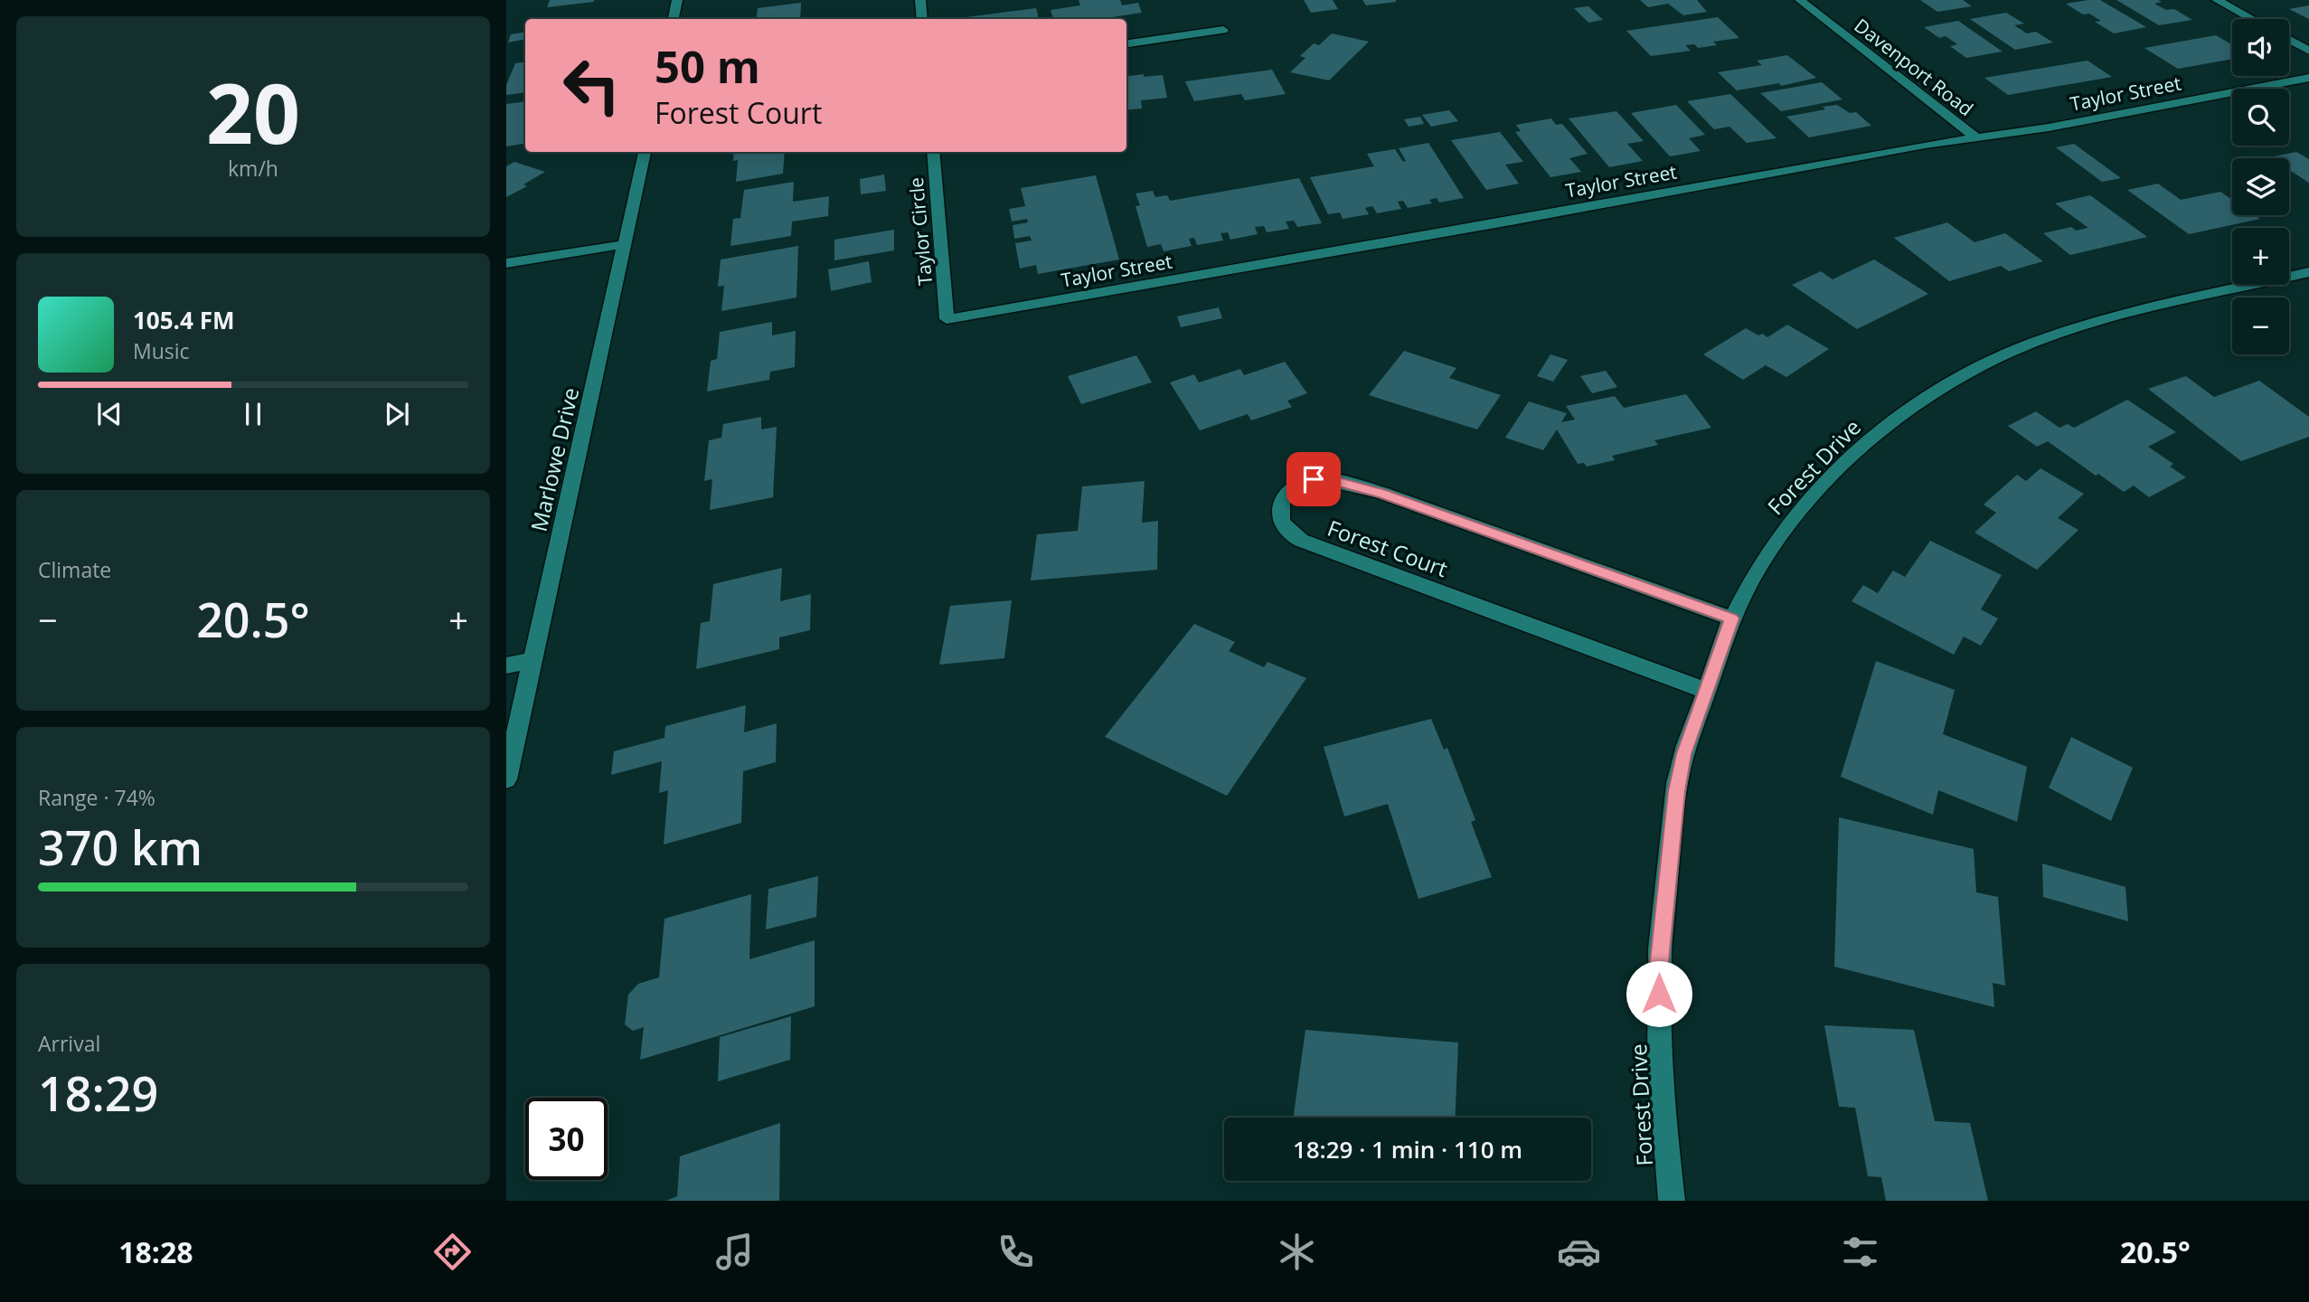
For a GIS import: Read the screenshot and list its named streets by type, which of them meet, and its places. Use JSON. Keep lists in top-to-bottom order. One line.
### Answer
{"streets":{"street":["Davenport Road","Taylor Street","Taylor Circle","Marlowe Drive","Forest Drive","Forest Court"]},"crossings":[["Davenport Road","Taylor Street"],["Taylor Street","Taylor Circle"],["Forest Drive","Forest Court"]],"page":{"tile":[["20","km/h"],"Climate",["Range · 74%","370 km"],["Arrival","18:29"]],"map_buttons":["+","−"],"turn":["50 m","Forest Court"],"song":["105.4 FM","Music"],"heat":["−","20.5°","+"],"limit":"30","trip":"18:29 · 1 min · 110 m","tabs":["18:28","20.5°"]}}
